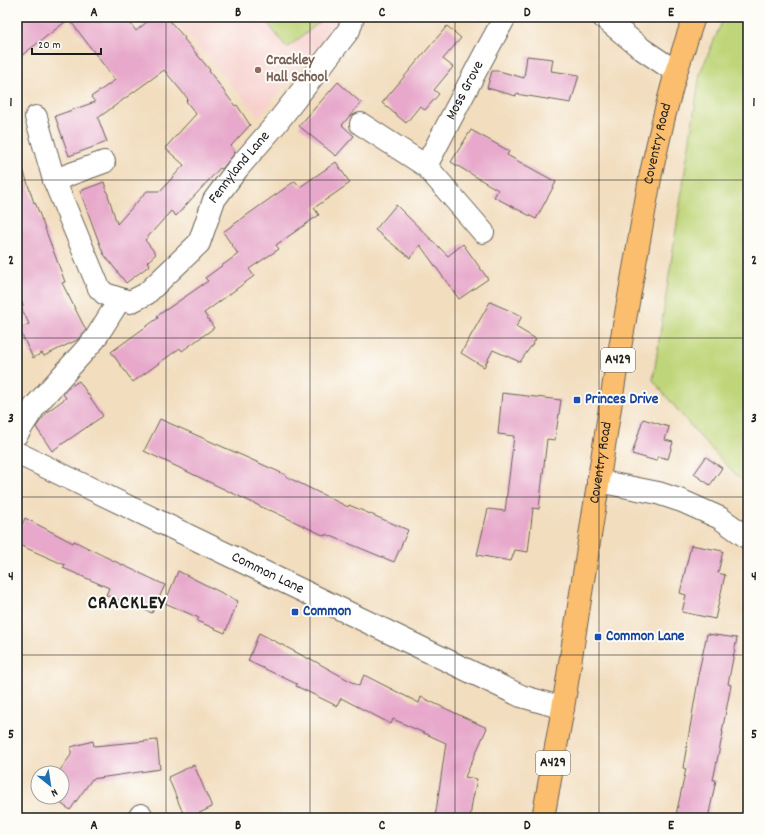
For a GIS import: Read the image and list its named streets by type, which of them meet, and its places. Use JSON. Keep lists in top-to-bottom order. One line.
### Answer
{"streets":{"main road":["Coventry Road","A429"],"street":["Moss Grove","Fennyland Lane","Common Lane"]},"crossings":[["Coventry Road","Common Lane"]],"districts":["CRACKLEY"],"places":{"other":["Crackley Hall School"],"transit":["Princes Drive","Common","Common Lane"]},"scale_bar":"20 m","north":"bottom right","grid":{"columns":["A","B","C","D","E"],"rows":["1","2","3","4","5"]}}
